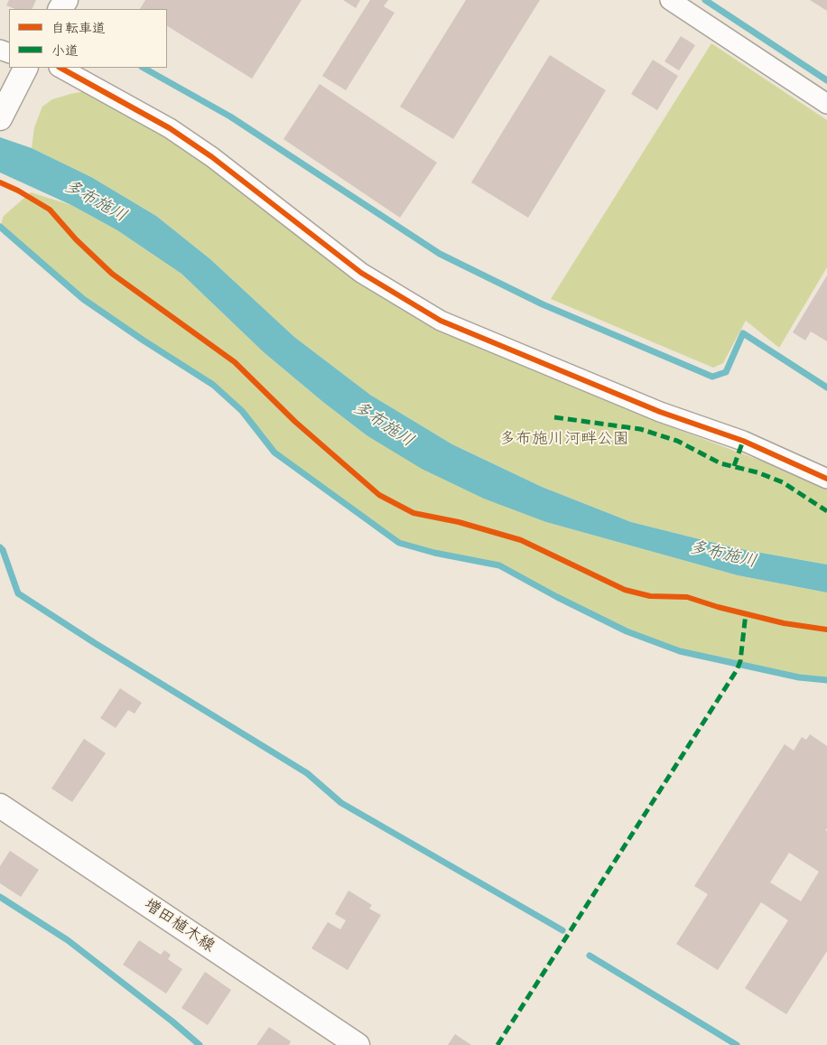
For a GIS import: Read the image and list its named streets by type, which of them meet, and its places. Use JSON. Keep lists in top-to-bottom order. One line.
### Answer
{"streets":{"street":["増田植木線"]},"water":["多布施川"],"parks":["多布施川河畔公園"],"legend":["自転車道","小道"]}
